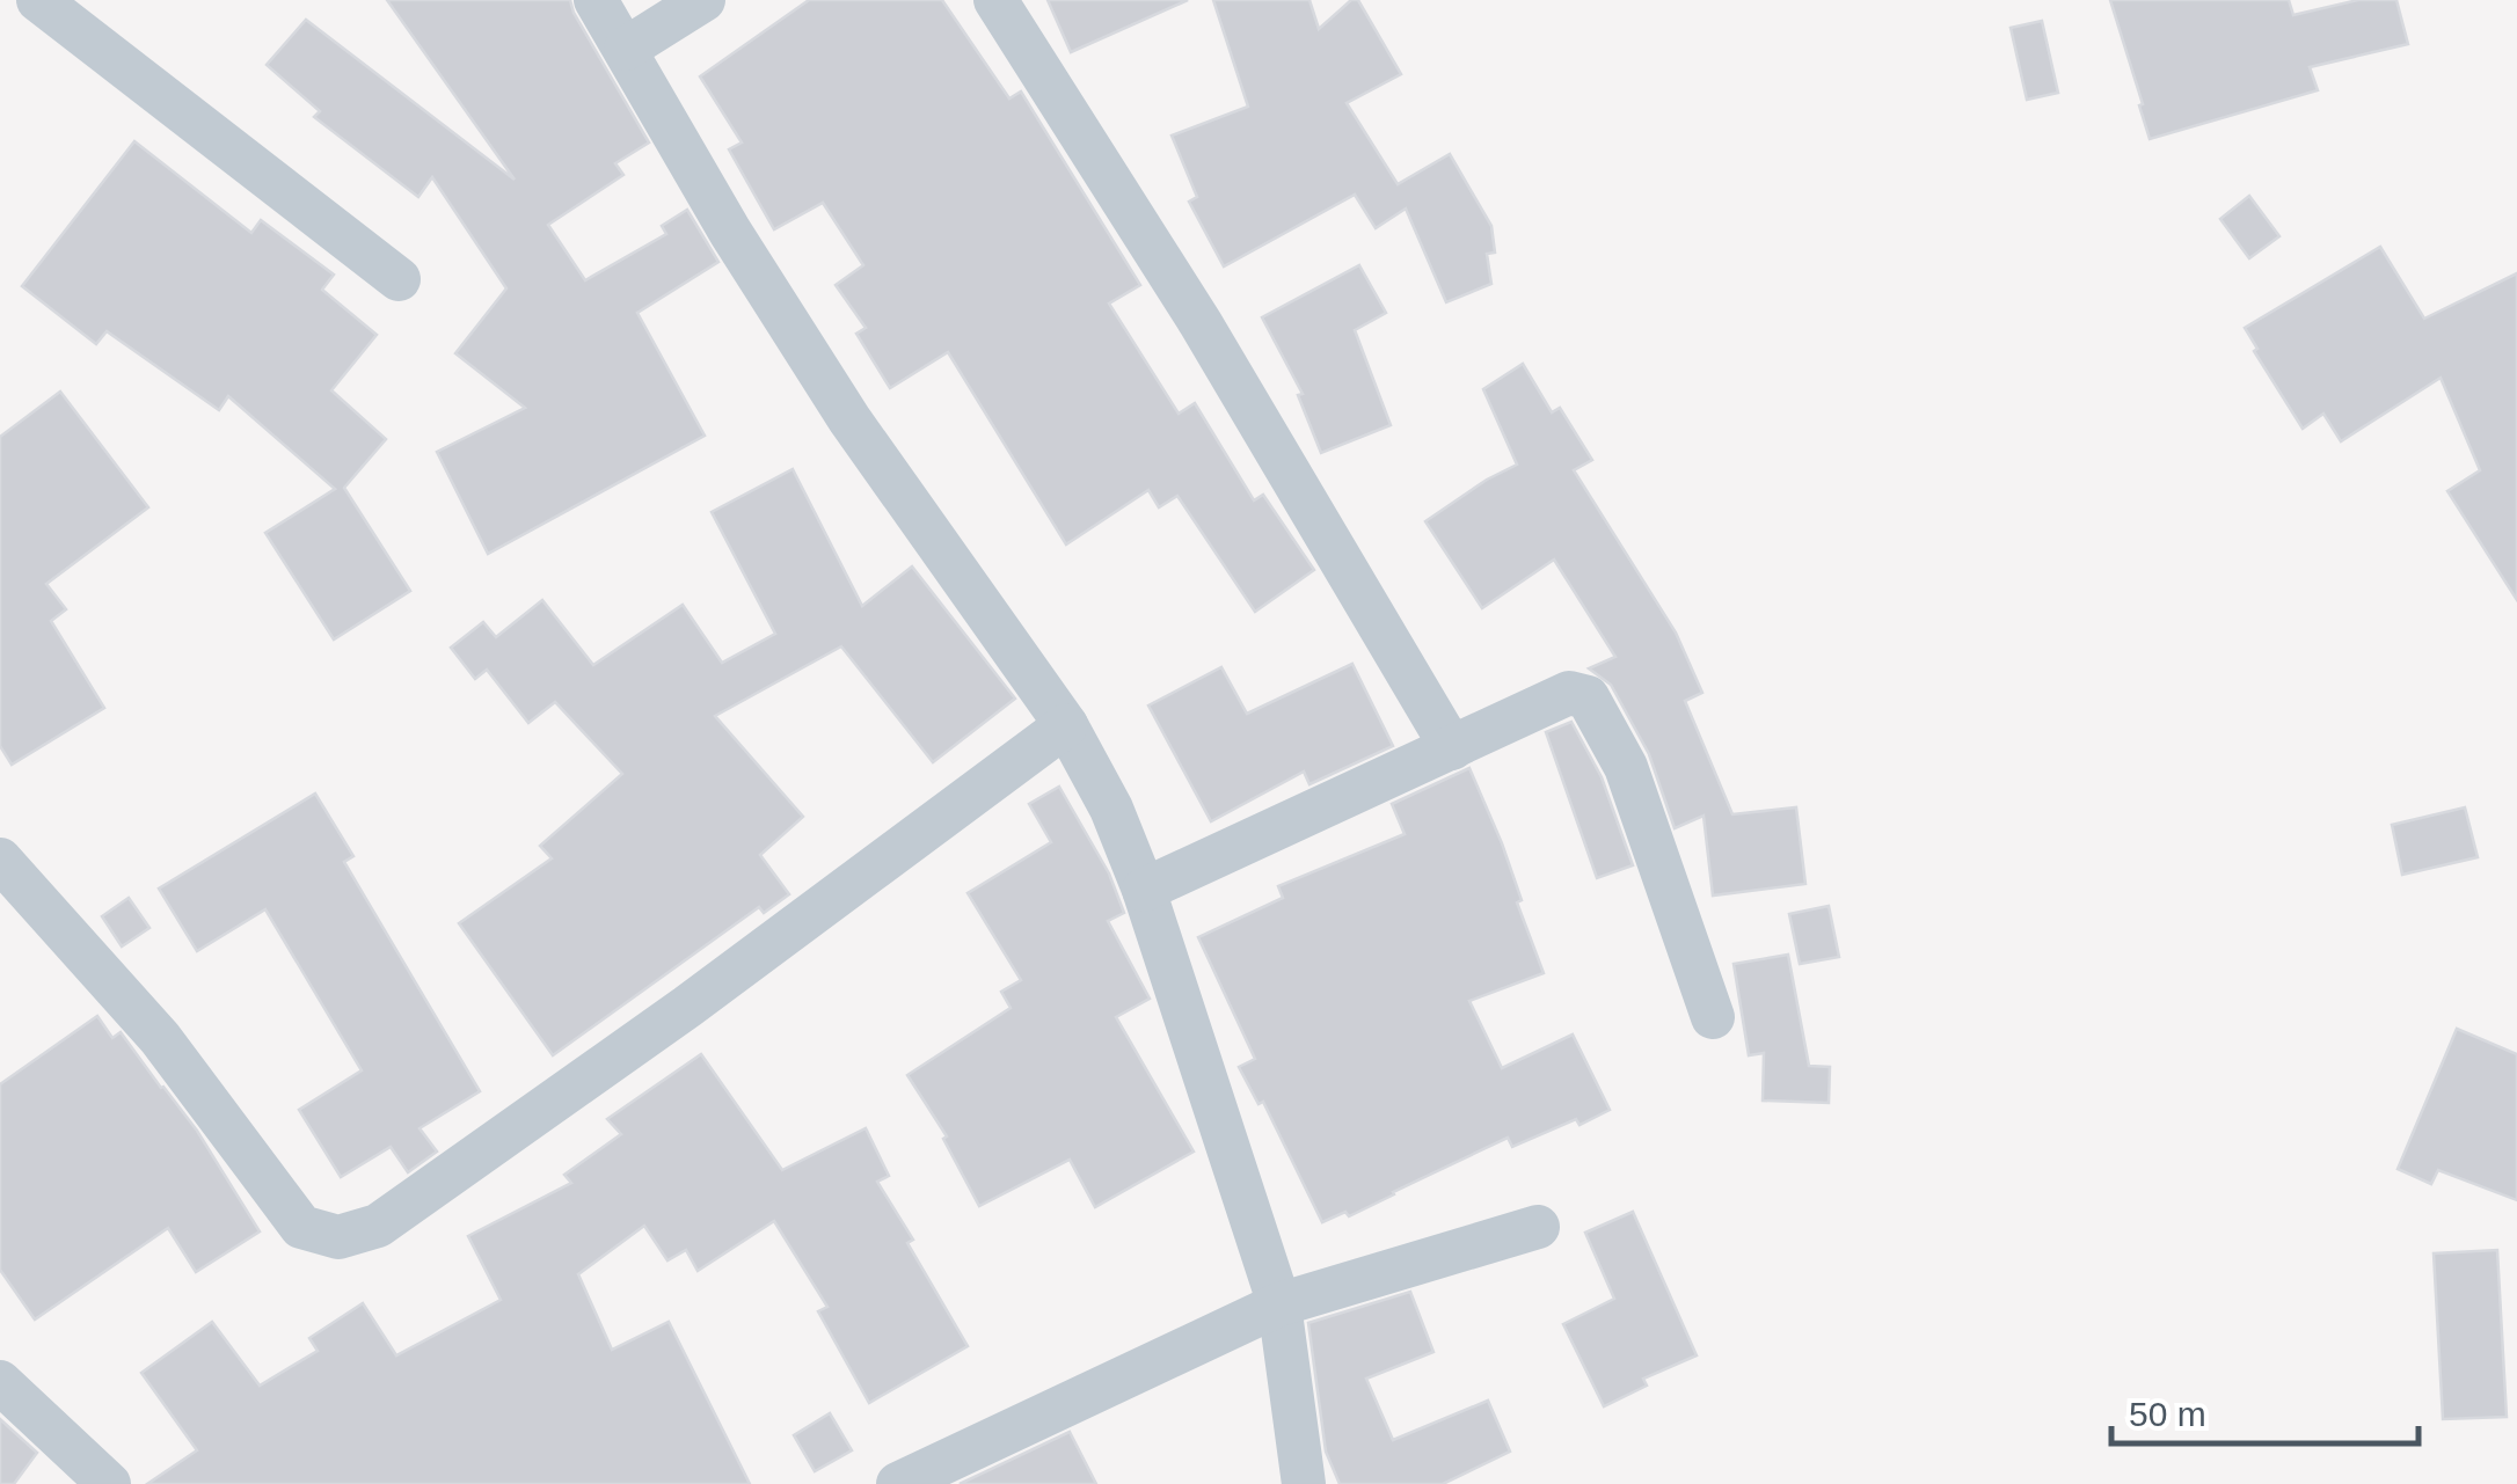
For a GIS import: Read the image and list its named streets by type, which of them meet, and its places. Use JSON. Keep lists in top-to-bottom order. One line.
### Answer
{"scale_bar":"50 m"}
